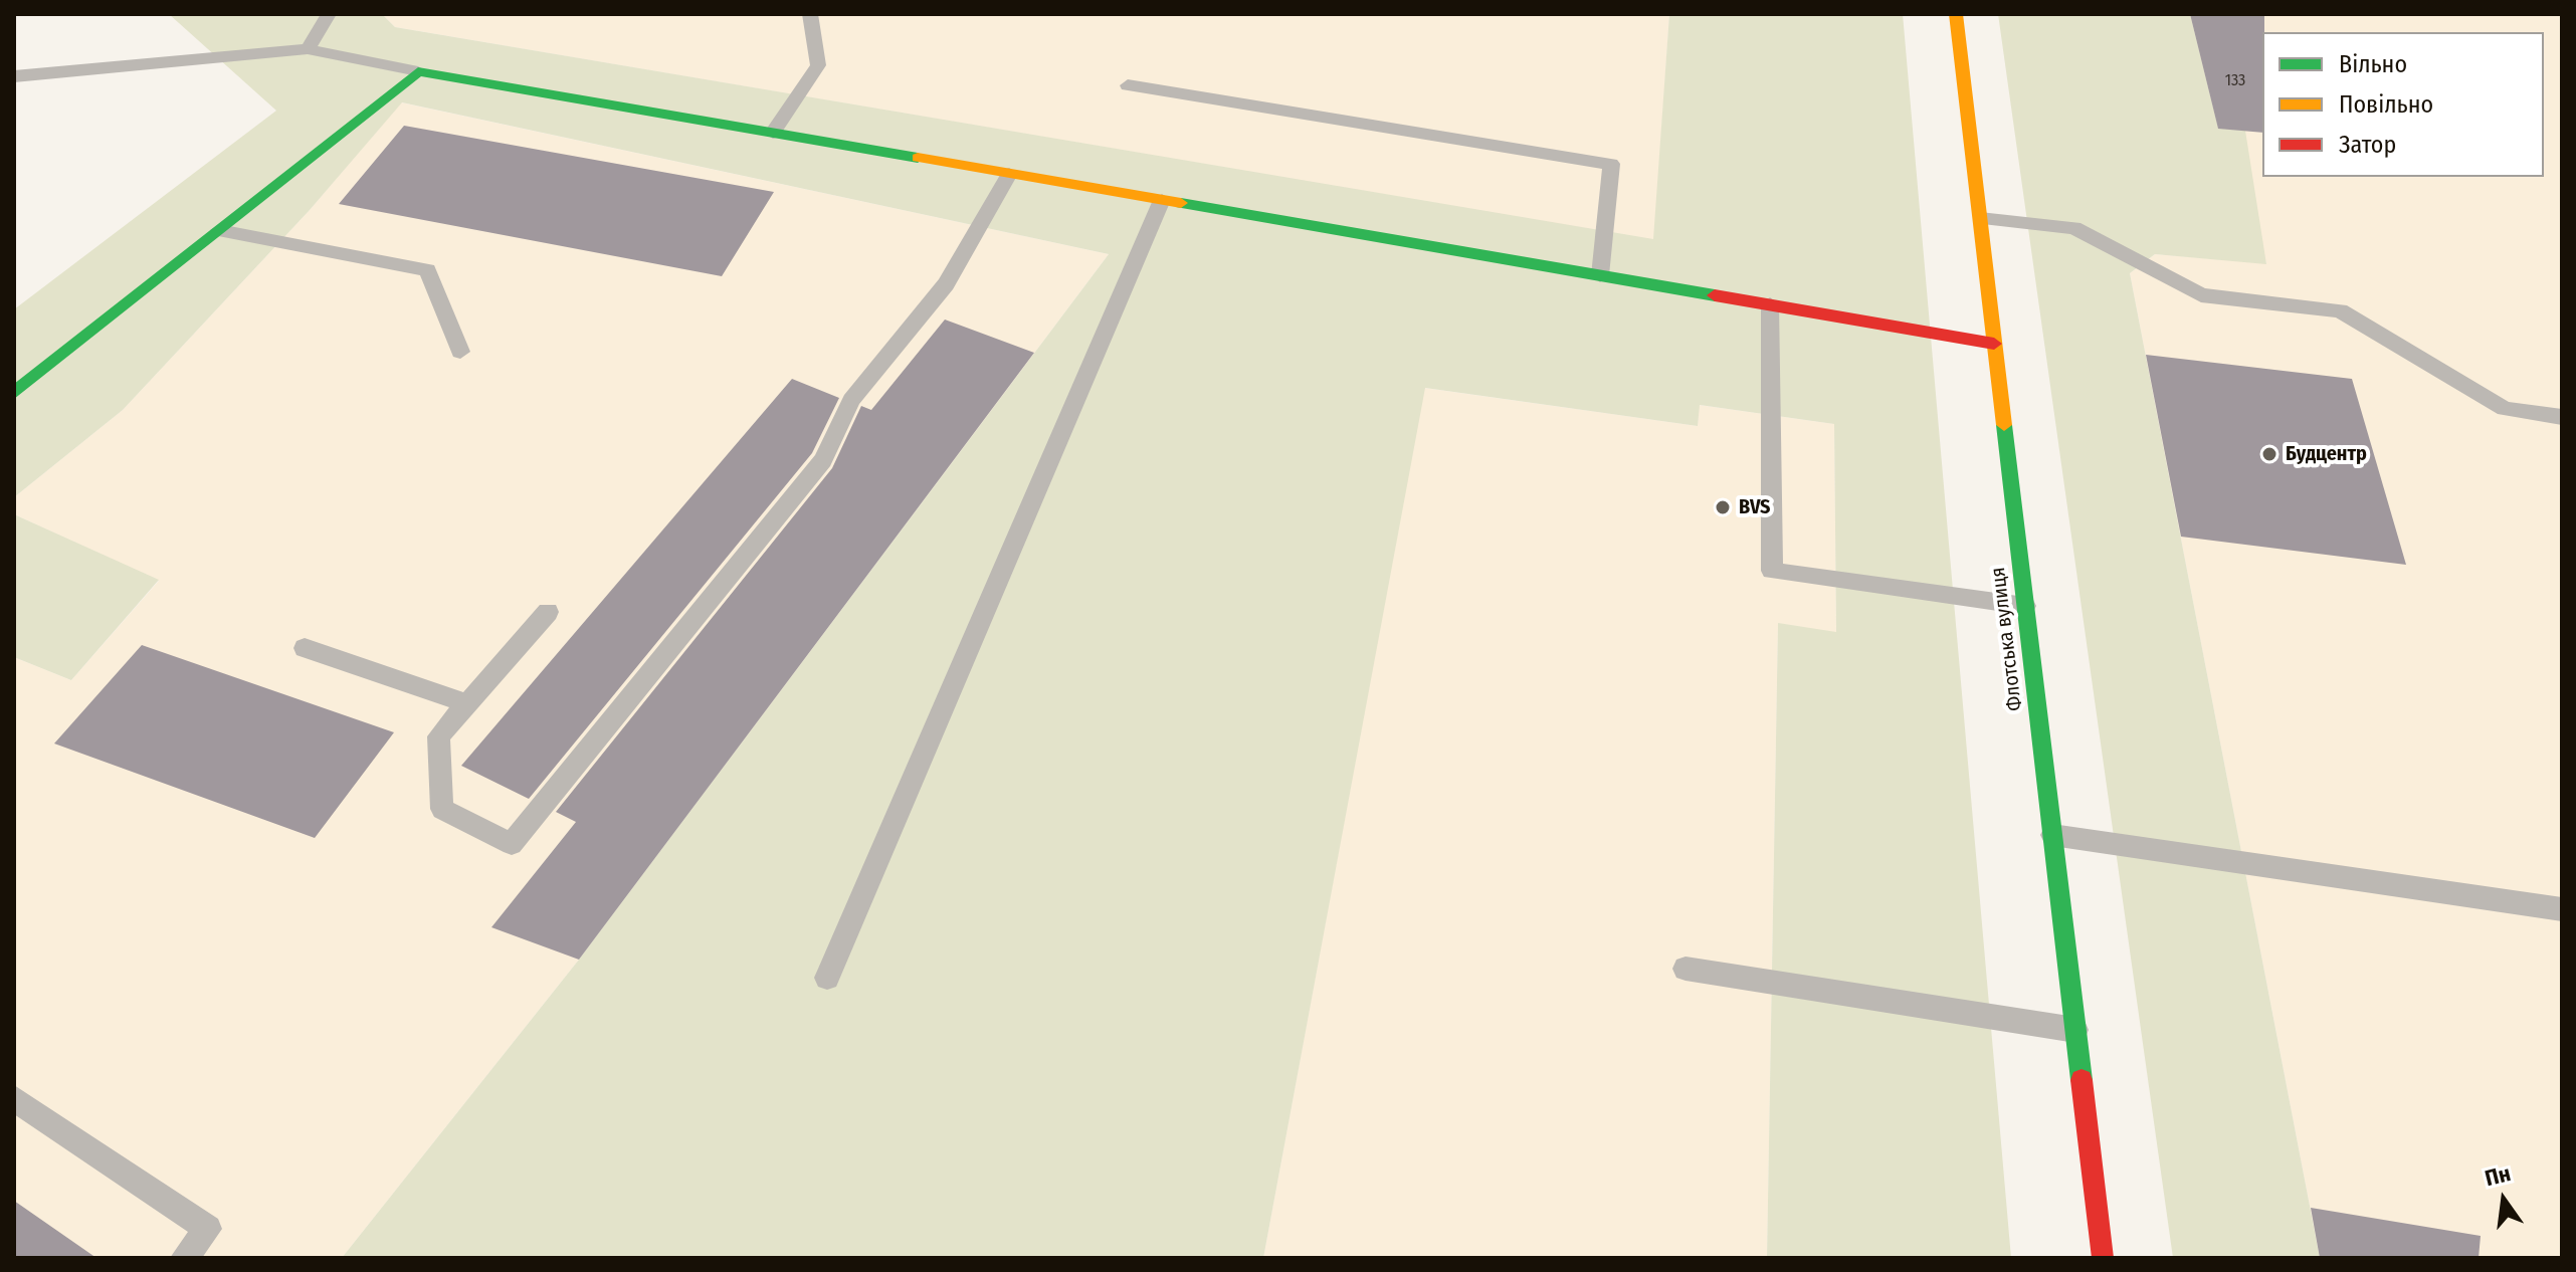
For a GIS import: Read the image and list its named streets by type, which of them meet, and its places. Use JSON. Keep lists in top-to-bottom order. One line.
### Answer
{"streets":{"street":["Флотська вулиця"]},"places":["Будцентр","BVS"],"house_numbers":["133"],"legend":["Вільно","Повільно","Затор"],"north":"top"}
